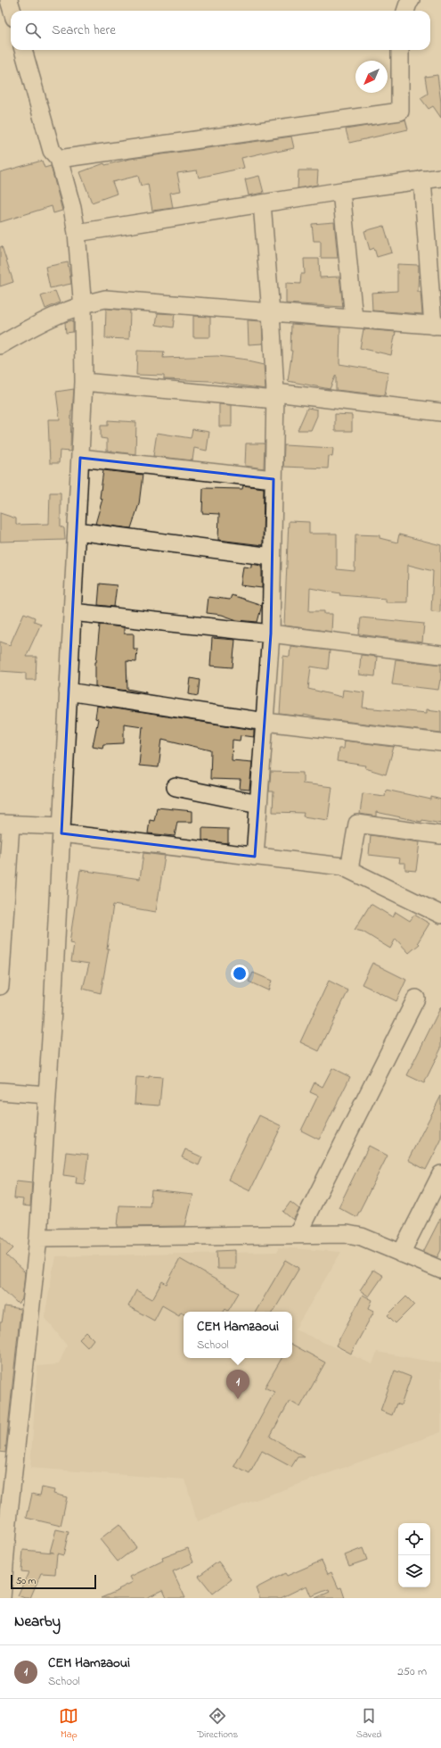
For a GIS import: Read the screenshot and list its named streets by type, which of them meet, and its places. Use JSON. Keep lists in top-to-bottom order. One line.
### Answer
{"scale_bar":"50 m","north":"bottom left","page":{"search":"Search here","popup":["CEM Hamzaoui","School"],"pins":"1","scale":"50 m","heading":"Nearby","list":[{"mark":"1","name":"CEM Hamzaoui","note":"School","value":"250 m"}],"nav":["Map","Directions","Saved"]}}
